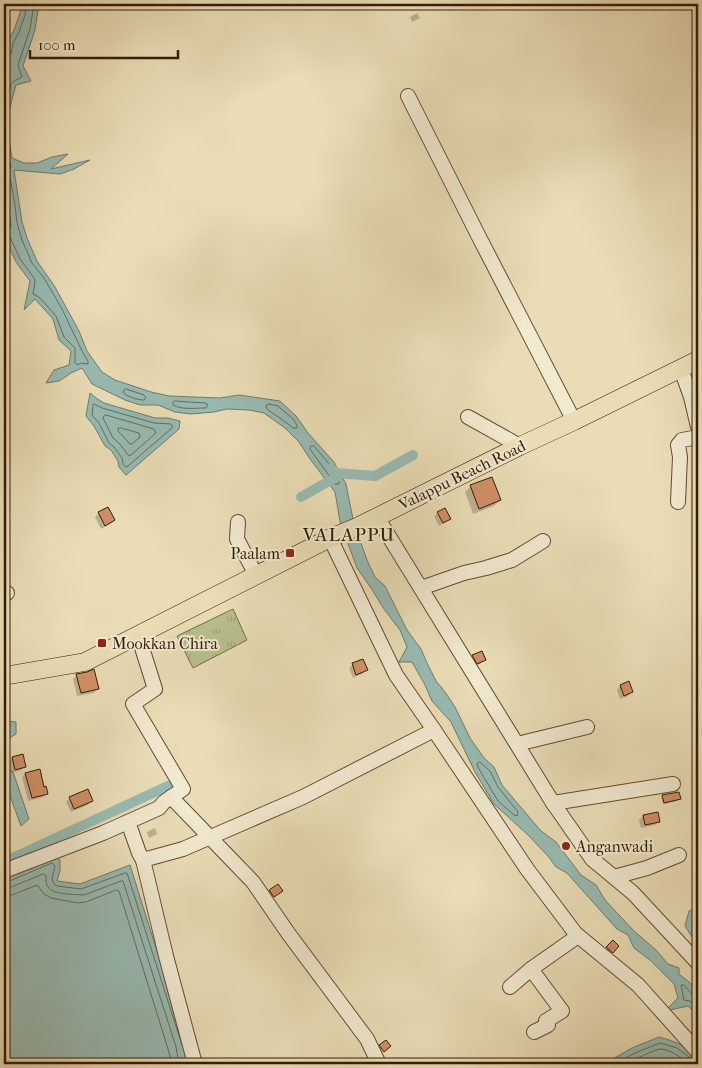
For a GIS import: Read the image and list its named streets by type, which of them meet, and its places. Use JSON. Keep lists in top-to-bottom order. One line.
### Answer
{"streets":{"main road":["Valappu Beach Road"]},"districts":["VALAPPU"],"places":{"transit":["Paalam","Mookkan Chira"],"other":["Anganwadi"]},"scale_bar":"100 m"}
